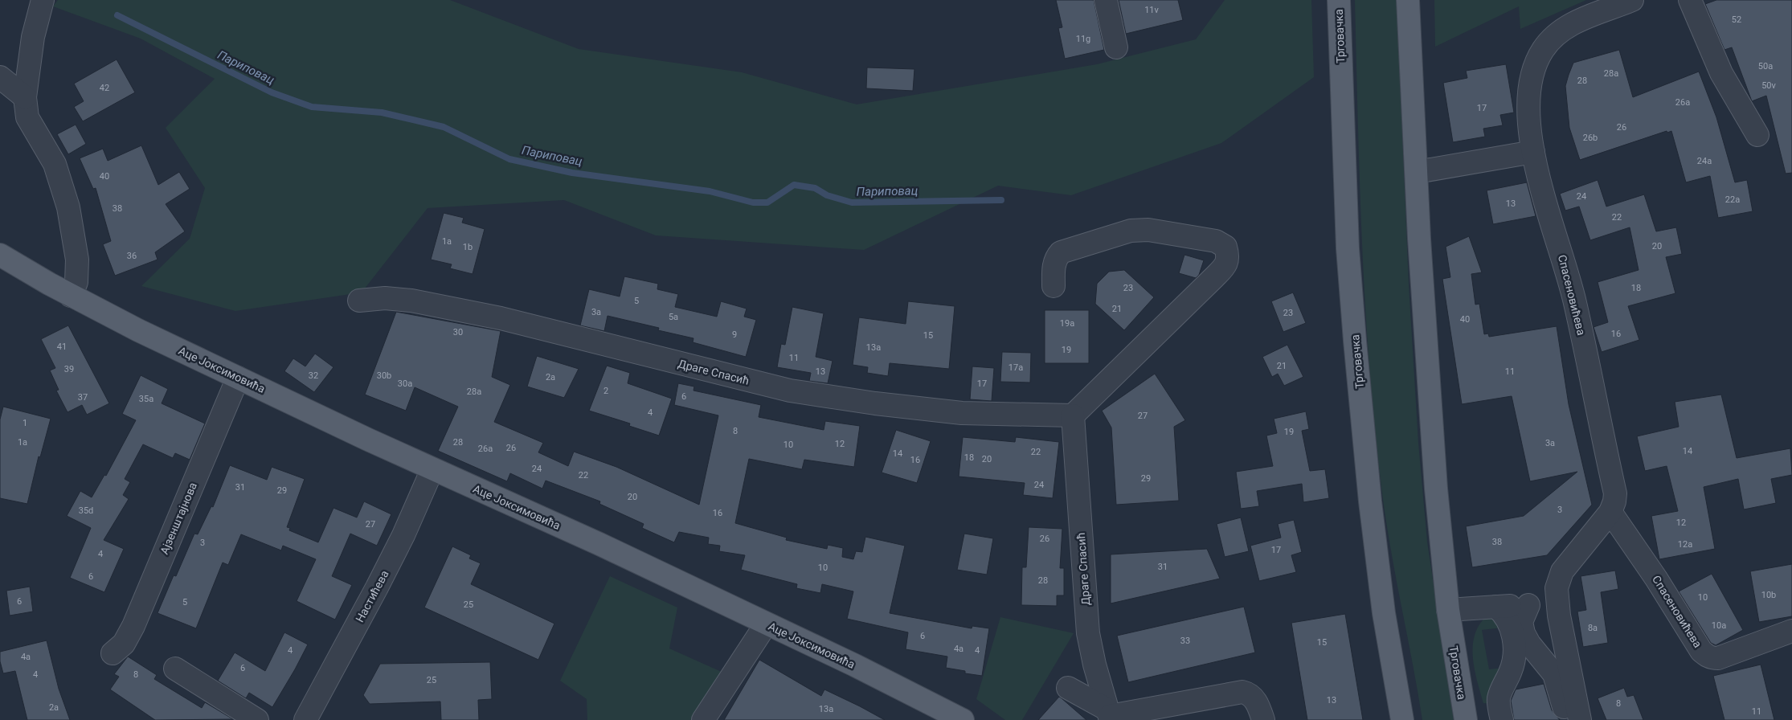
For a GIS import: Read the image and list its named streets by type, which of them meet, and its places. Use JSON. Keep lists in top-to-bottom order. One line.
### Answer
{"streets":{"main road":["Трговачка","Аце Јоксимовића"],"street":["Спасеновићева","Драге Спасић","Ајзенштајнова","Настићева"]},"crossings":[["Аце Јоксимовића","Ајзенштајнова"],["Аце Јоксимовића","Настићева"]],"water":["Париповац"],"house_numbers":["11v","52","11g","50a","28a","28","50v","42","26a","17","26","26b","24a","40","24","22a","13","38","22","1a","20","1b","36","23","18","5","21","3a","23","5a","40","19a","30","16","9","15","41","13a","19","11","21","17a","39","13","11","32","30b","2a","30a","17","2","28a","6","37","35a","4","27","1","8","19","1a","28","3a","12","10","26","26a","14","22","14","18","20","16","24","22","29","24","31","29","20","3","35d","16","12","27","26","38","3","12a","17","4","31","10","6","28","10b","10","6","5","25","10a","8a","6","33","15","4a","4","4","4a","6","4","8","25","13","8","2a","13a","11"]}
